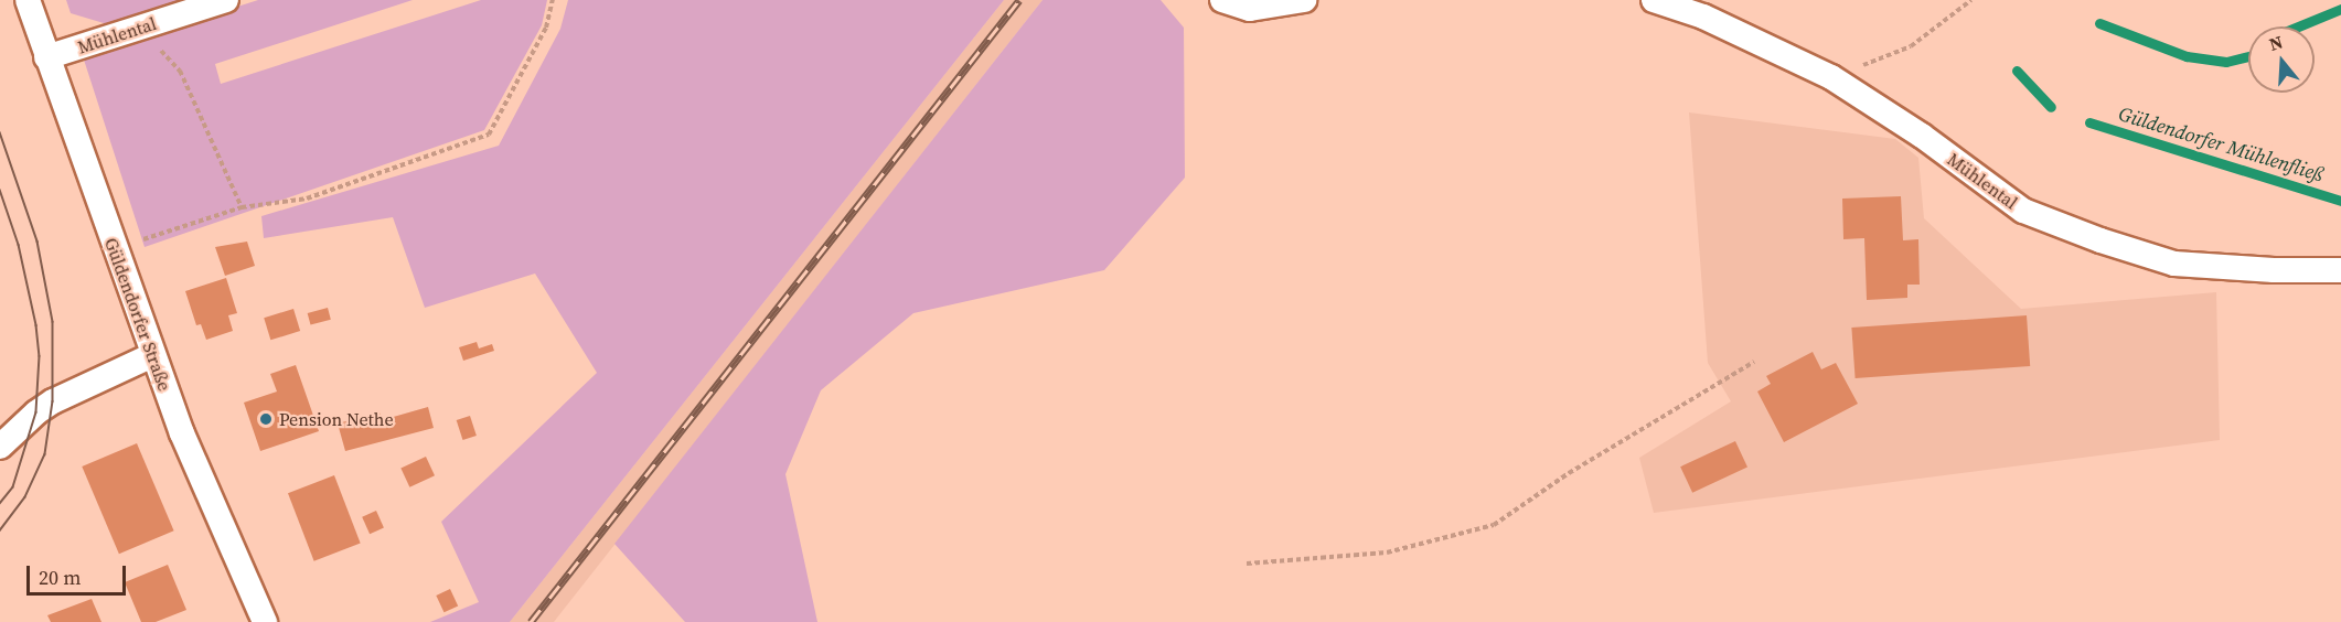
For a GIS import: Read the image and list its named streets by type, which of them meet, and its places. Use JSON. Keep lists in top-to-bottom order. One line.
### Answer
{"streets":{"street":["Mühlental","Güldendorfer Straße"]},"crossings":[["Mühlental","Güldendorfer Straße"]],"water":["Güldendorfer Mühlenfließ"],"places":["Pension Nethe"],"scale_bar":"20 m","north":"top"}
